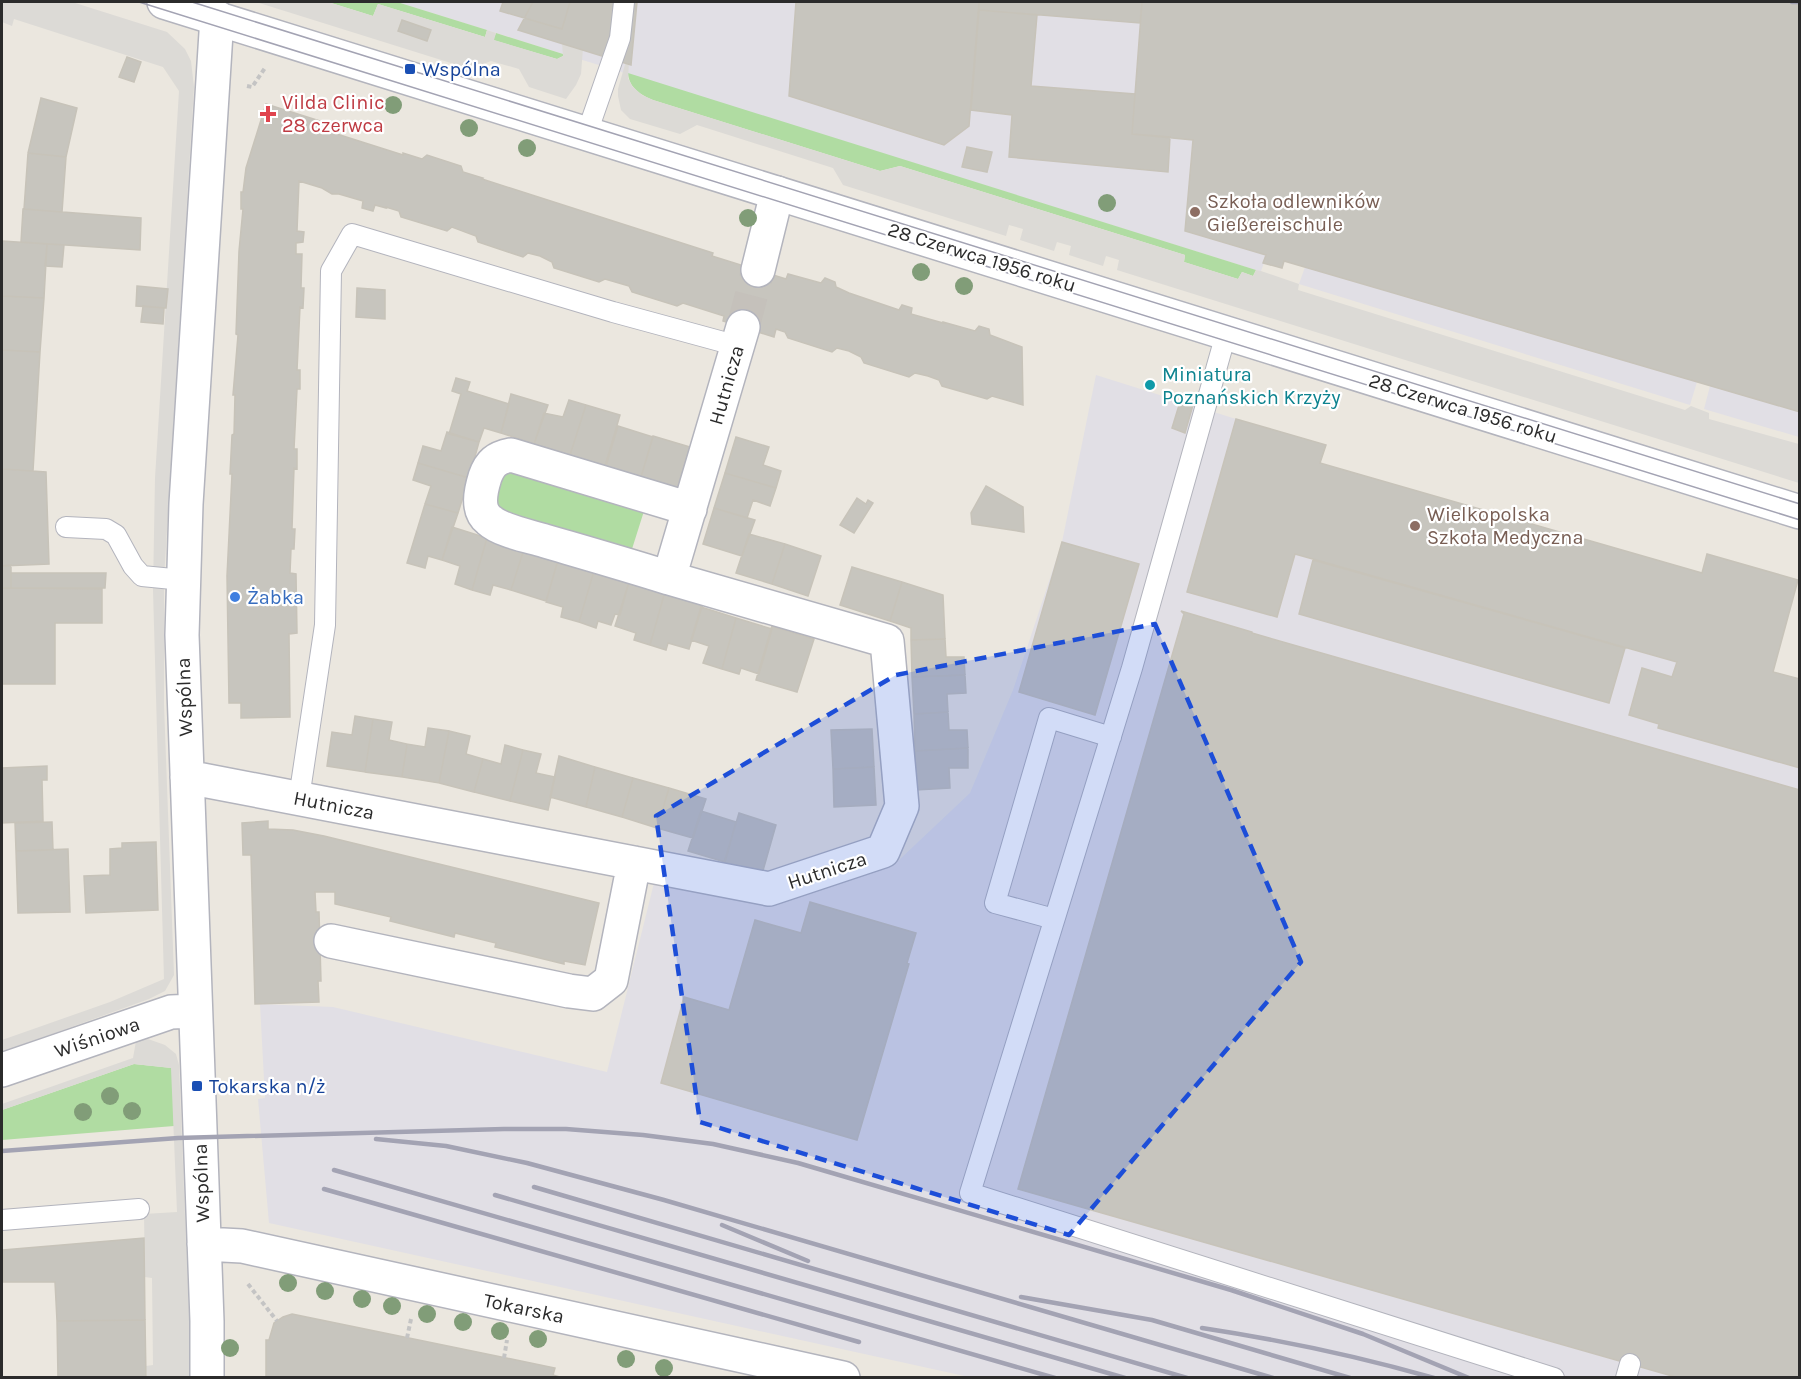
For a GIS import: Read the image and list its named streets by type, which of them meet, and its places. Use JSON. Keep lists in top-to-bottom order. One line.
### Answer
{"streets":{"street":["28 Czerwca 1956 roku","Hutnicza","Wspólna","Wiśniowa","Tokarska"]},"crossings":[["28 Czerwca 1956 roku","Wspólna"],["Hutnicza","Wspólna"],["Wspólna","Wiśniowa"],["Wspólna","Tokarska"]],"places":{"transit":["Wspólna","Tokarska n/ż"],"health":["Vilda Clinic 28 czerwca"],"other":["Szkoła odlewników Gießereischule","Miniatura Poznańskich Krzyży","Wielkopolska Szkoła Medyczna","Żabka"]}}
